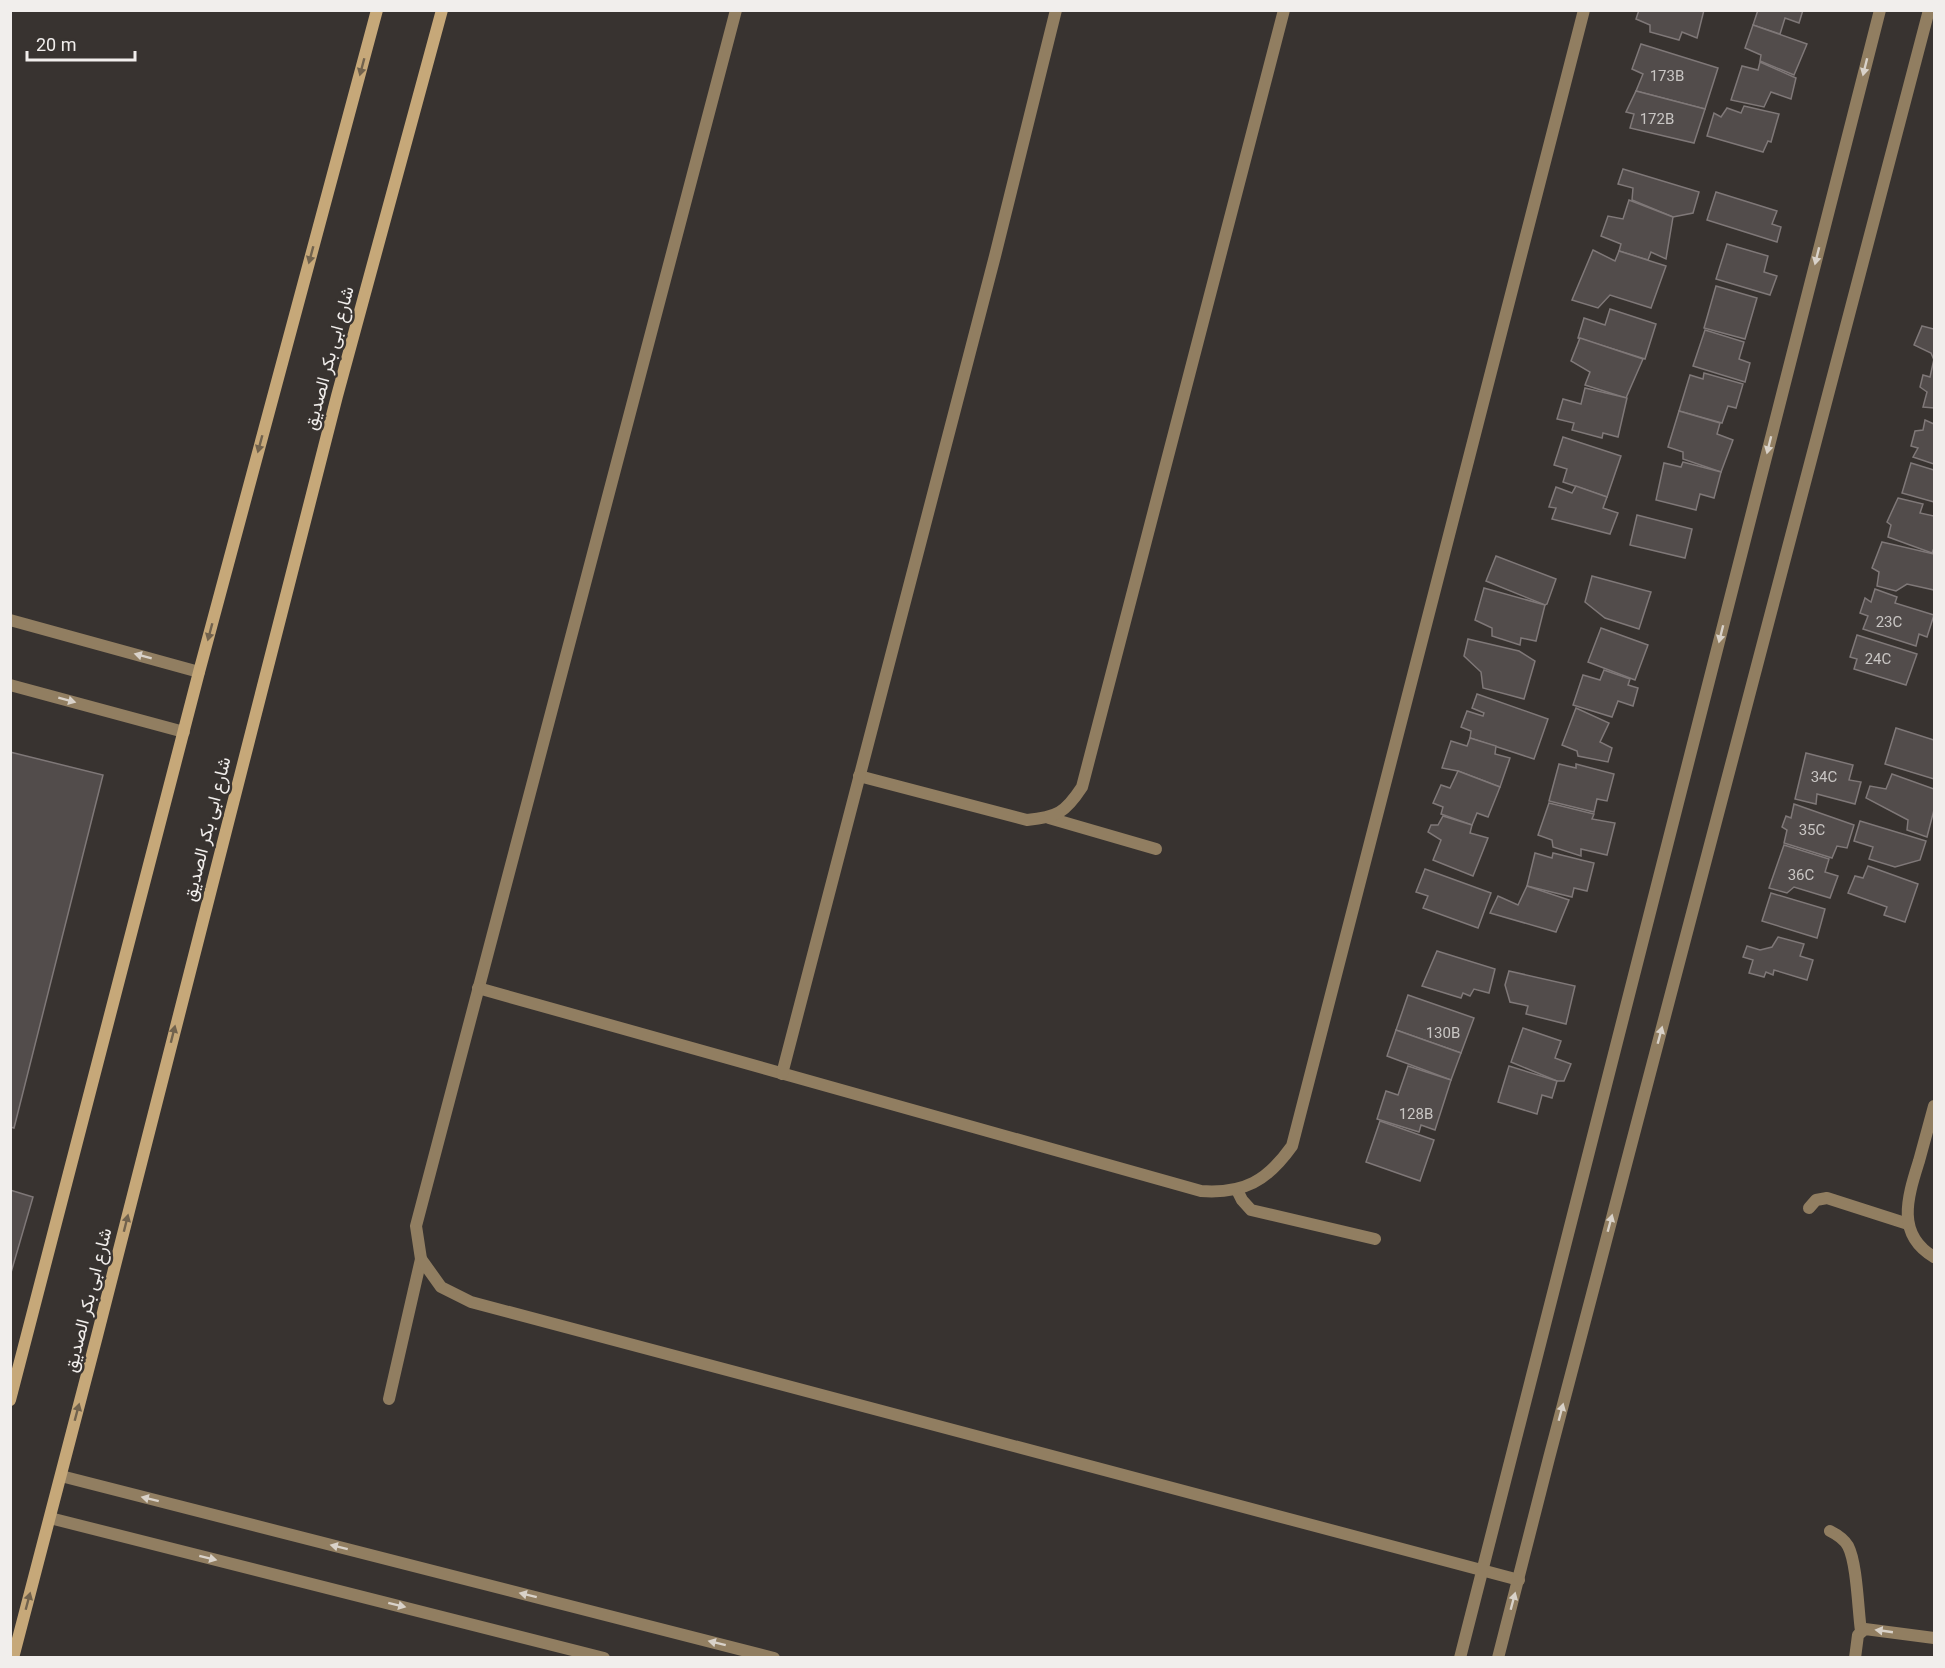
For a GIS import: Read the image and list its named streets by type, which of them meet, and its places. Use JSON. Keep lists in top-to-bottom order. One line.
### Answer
{"streets":{"main road":["شارع ابى بكر الصديق"]},"house_numbers":["173B","172B","23C","24C","34C","35C","36C","130B","128B"],"scale_bar":"20 m"}
